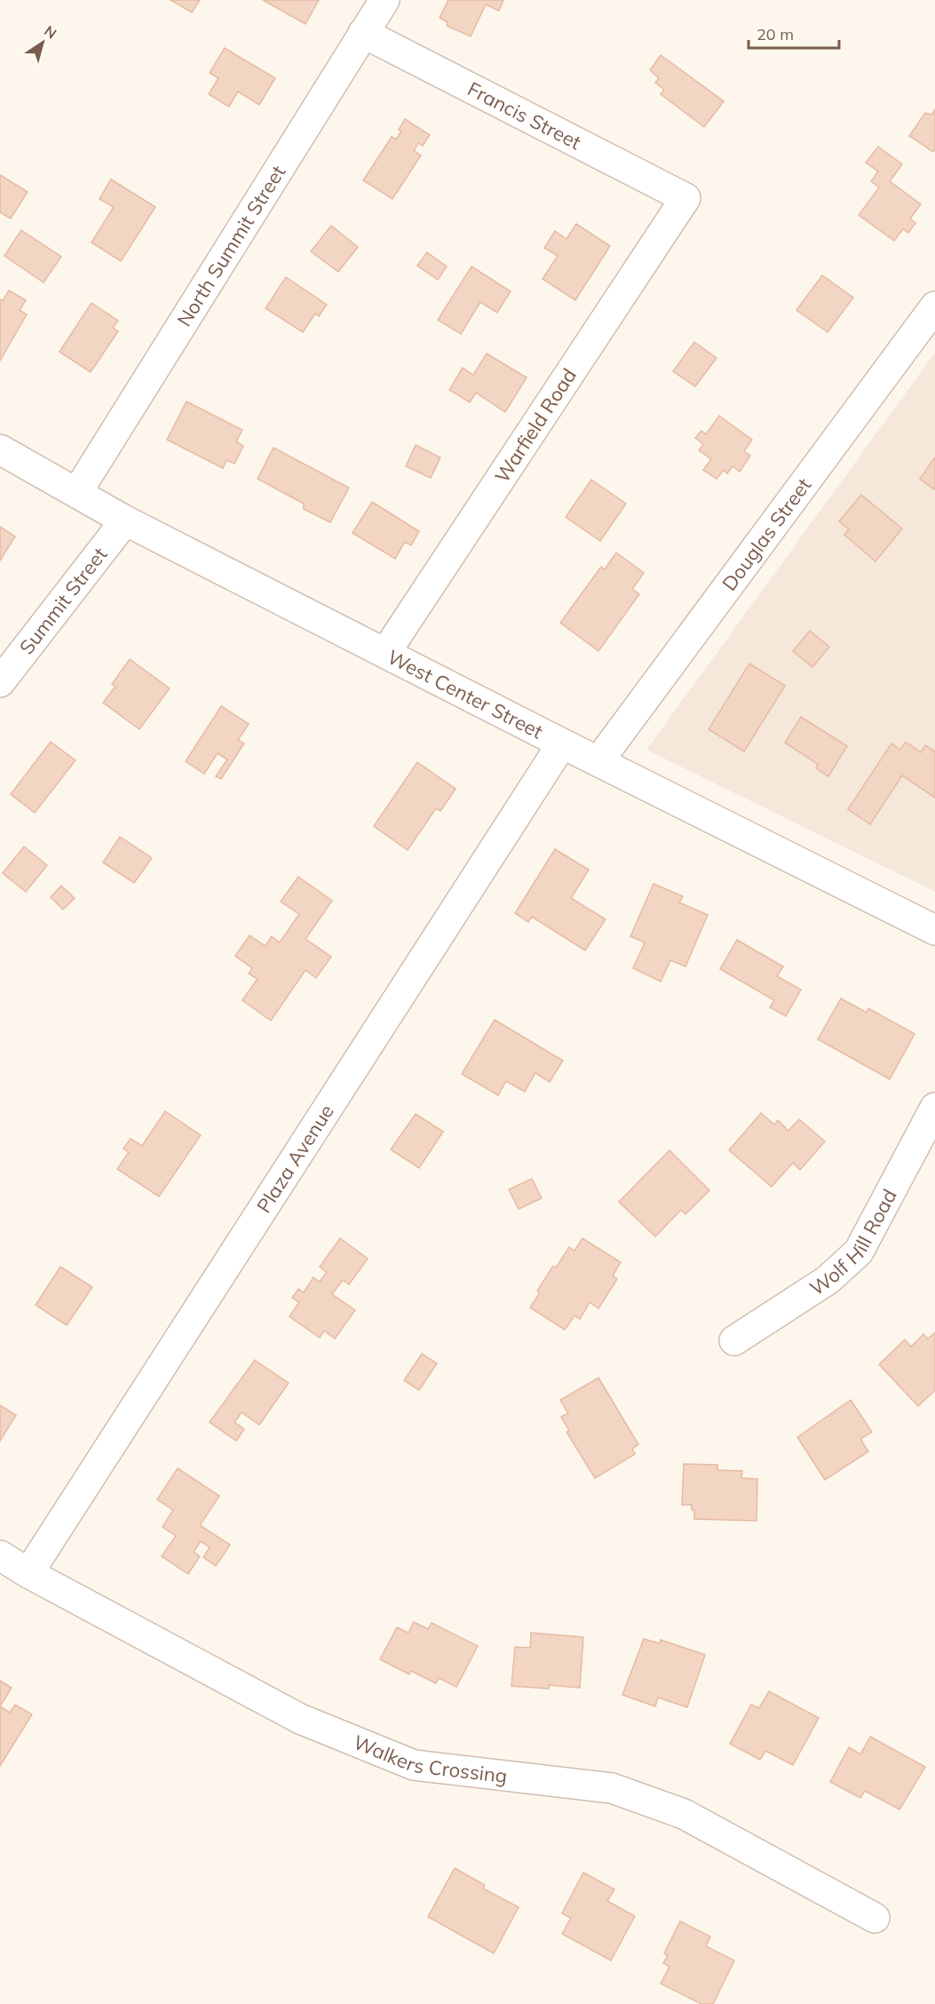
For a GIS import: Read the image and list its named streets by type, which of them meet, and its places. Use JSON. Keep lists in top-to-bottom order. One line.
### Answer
{"streets":{"street":["Francis Street","North Summit Street","Warfield Road","Douglas Street","Summit Street","West Center Street","Plaza Avenue","Wolf Hill Road","Walkers Crossing"]},"crossings":[["Francis Street","North Summit Street"],["Francis Street","Warfield Road"],["North Summit Street","West Center Street"],["Warfield Road","West Center Street"],["Douglas Street","West Center Street"],["Summit Street","West Center Street"],["West Center Street","Plaza Avenue"],["Plaza Avenue","Walkers Crossing"]],"scale_bar":"20 m","north":"top right"}
